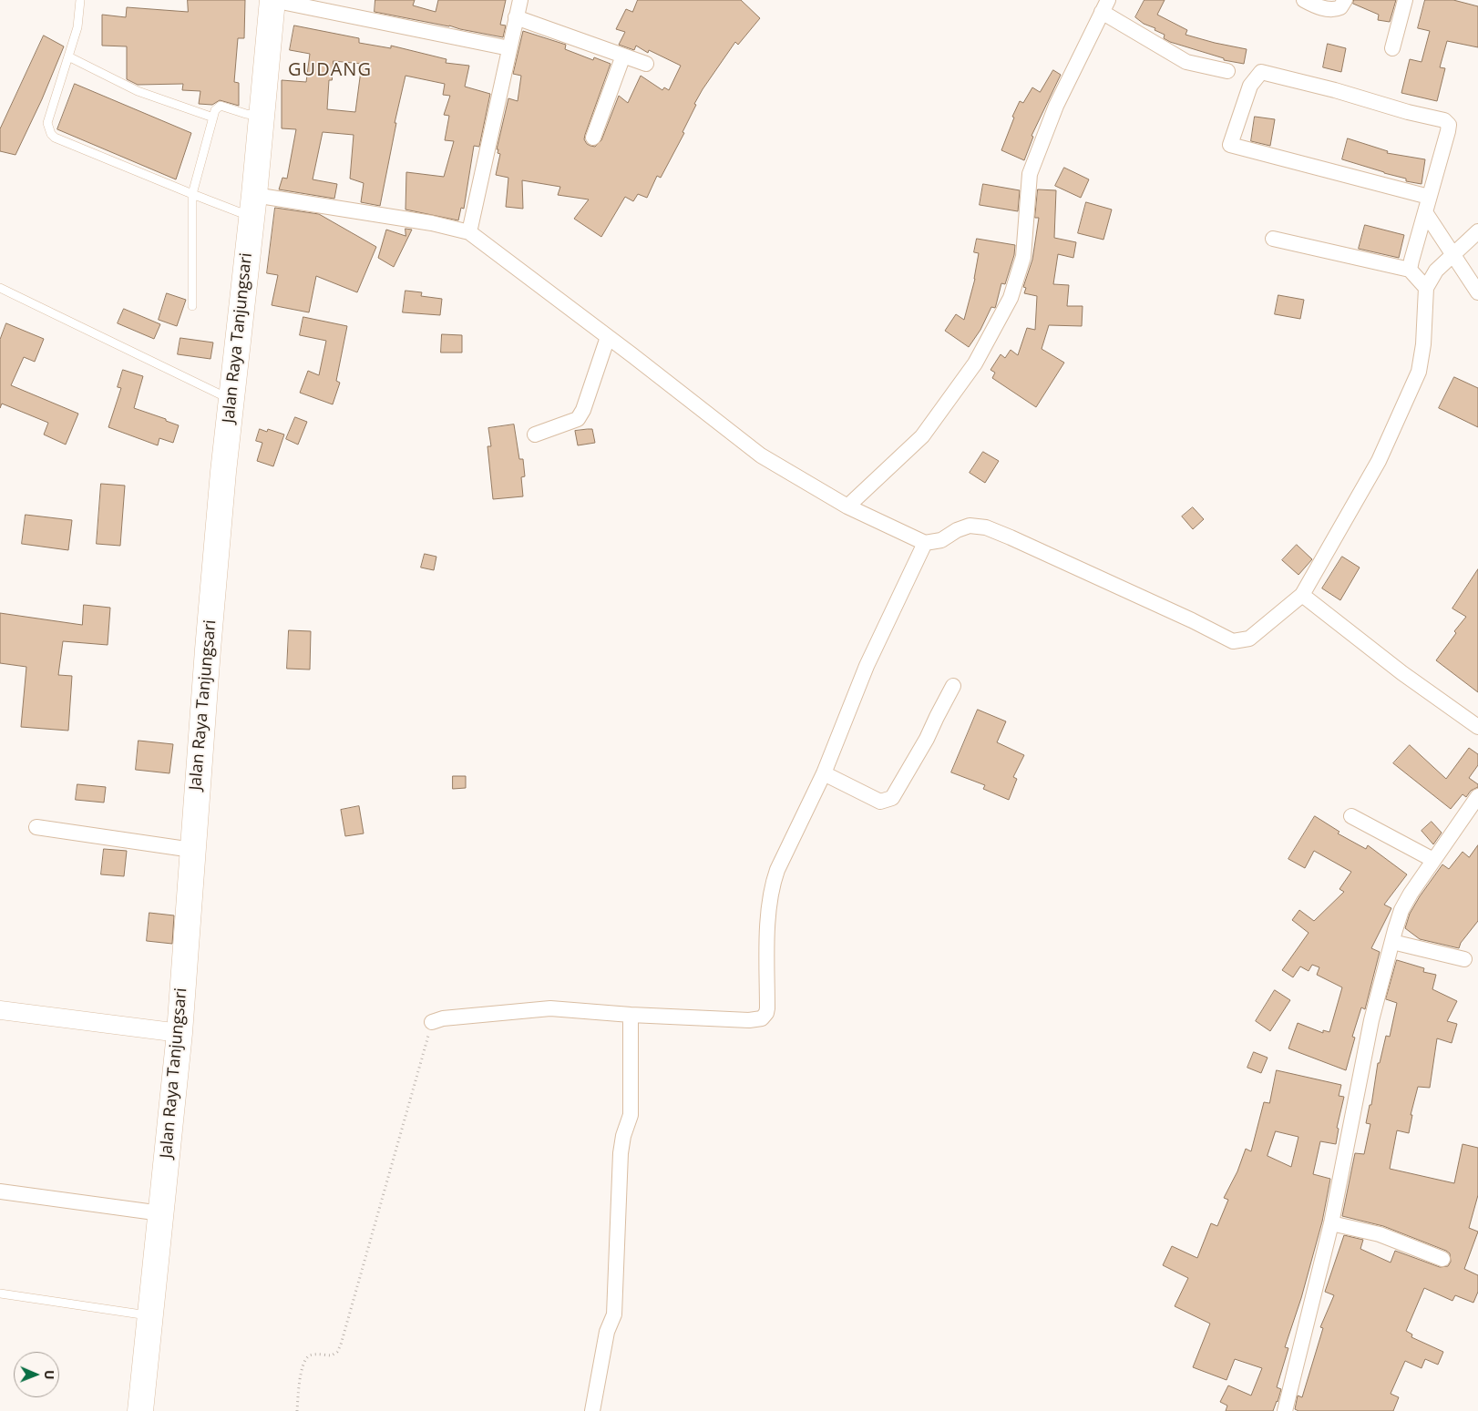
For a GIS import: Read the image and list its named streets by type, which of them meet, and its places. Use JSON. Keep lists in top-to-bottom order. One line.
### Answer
{"streets":{"highway":["Jalan Raya Tanjungsari"]},"districts":["GUDANG"],"north":"right"}
